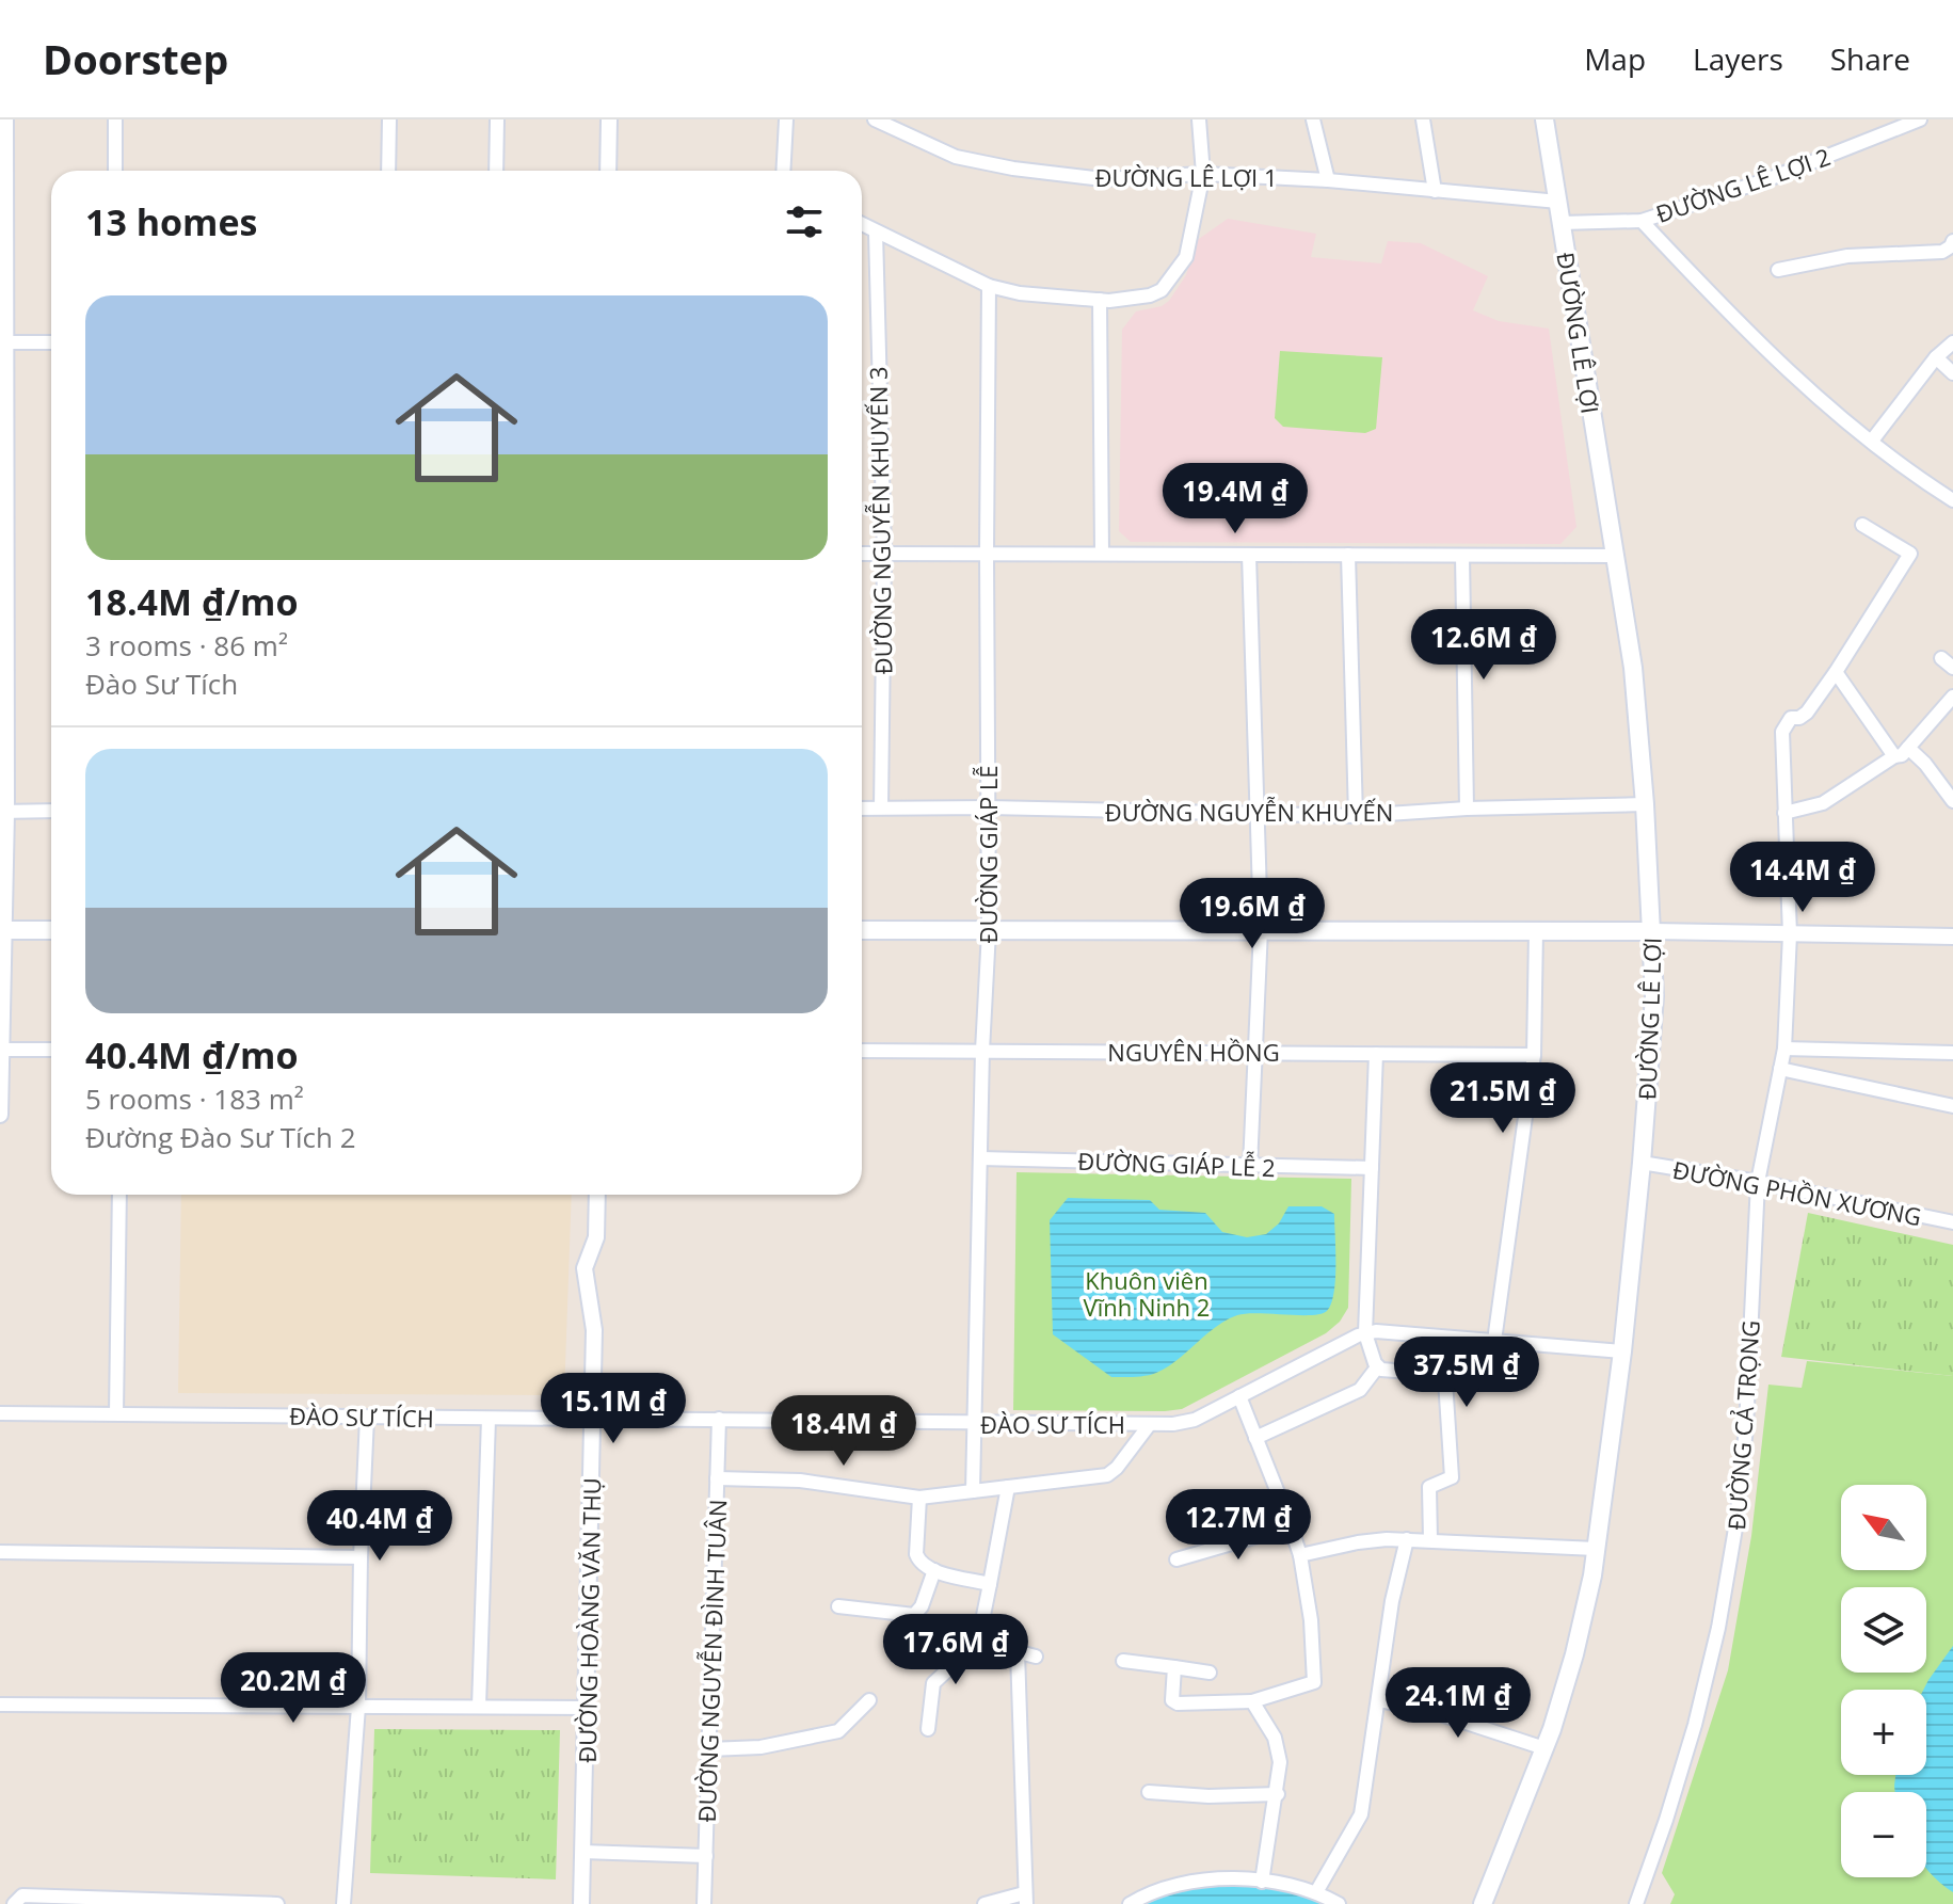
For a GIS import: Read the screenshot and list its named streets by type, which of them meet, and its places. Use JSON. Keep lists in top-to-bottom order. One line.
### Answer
{"streets":{"main road":["ĐƯỜNG LÊ LỢI"],"street":["ĐƯỜNG LÊ LỢI 1","ĐƯỜNG LÊ LỢI 2","ĐƯỜNG NGUYỄN KHUYẾN 3","ĐƯỜNG NGUYỄN KHUYẾN","ĐƯỜNG GIÁP LỄ","NGUYÊN HỒNG","ĐƯỜNG GIÁP LỄ 2","ĐƯỜNG PHỒN XƯƠNG","ĐÀO SƯ TÍCH","ĐƯỜNG CẢ TRỌNG","ĐƯỜNG HOÀNG VĂN THỤ","ĐƯỜNG NGUYỄN ĐÌNH TUÂN"]},"crossings":[["ĐƯỜNG LÊ LỢI 1","ĐƯỜNG LÊ LỢI"],["ĐƯỜNG LÊ LỢI 2","ĐƯỜNG LÊ LỢI"],["ĐƯỜNG LÊ LỢI","ĐƯỜNG NGUYỄN KHUYẾN"],["ĐƯỜNG LÊ LỢI","ĐƯỜNG PHỒN XƯƠNG"],["ĐƯỜNG LÊ LỢI","ĐÀO SƯ TÍCH"],["ĐƯỜNG NGUYỄN KHUYẾN 3","ĐƯỜNG NGUYỄN KHUYẾN"],["ĐƯỜNG NGUYỄN KHUYẾN","ĐƯỜNG GIÁP LỄ"],["ĐƯỜNG GIÁP LỄ","NGUYÊN HỒNG"],["ĐƯỜNG GIÁP LỄ","ĐƯỜNG GIÁP LỄ 2"],["ĐƯỜNG GIÁP LỄ","ĐÀO SƯ TÍCH"],["ĐƯỜNG PHỒN XƯƠNG","ĐƯỜNG CẢ TRỌNG"],["ĐÀO SƯ TÍCH","ĐƯỜNG HOÀNG VĂN THỤ"],["ĐÀO SƯ TÍCH","ĐƯỜNG NGUYỄN ĐÌNH TUÂN"]],"parks":["Khuôn viên Vĩnh Ninh 2"],"north":"top left","page":{"header":"Doorstep","nav":["Map","Layers","Share"],"heading":"13 homes","list":[{"name":"18.4M ₫/mo","note":"3 rooms · 86 m² · Đào Sư Tích"},{"name":"40.4M ₫/mo","note":"5 rooms · 183 m² · Đường Đào Sư Tích 2"}],"price":["19.4M ₫","12.6M ₫","14.4M ₫","19.6M ₫","21.5M ₫","37.5M ₫","15.1M ₫","18.4M ₫","12.7M ₫","40.4M ₫","17.6M ₫","20.2M ₫","24.1M ₫"],"map_buttons":["+","−"]}}
